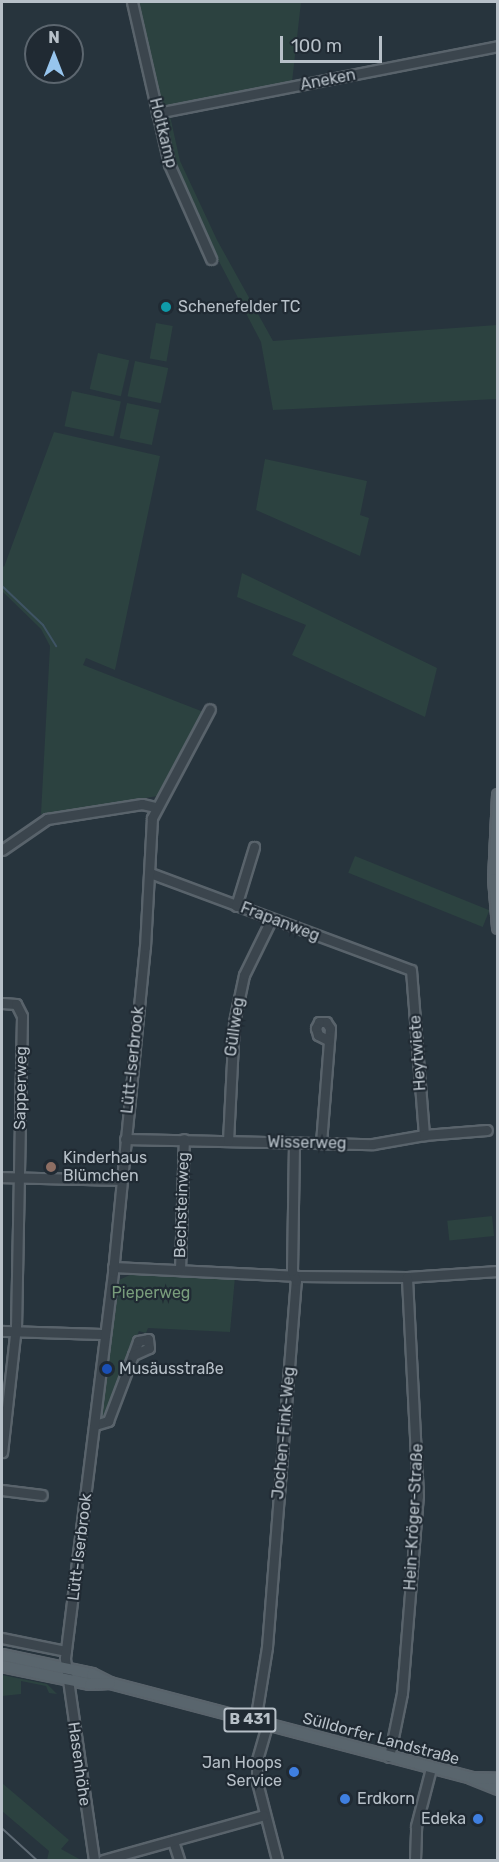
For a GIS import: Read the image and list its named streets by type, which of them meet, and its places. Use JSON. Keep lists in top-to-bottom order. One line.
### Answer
{"streets":{"main road":["B 431","Sülldorfer Landstraße"],"street":["Aneken","Holtkamp","Frapanweg","Güllweg","Heytwiete","Lütt-Iserbrook","Sapperweg","Wisserweg","Bechsteinweg","Jochen-Fink-Weg","Hein-Kröger-Straße","Hasenhöhe"]},"crossings":[["Aneken","Holtkamp"],["Frapanweg","Güllweg"],["Frapanweg","Heytwiete"],["Frapanweg","Lütt-Iserbrook"],["Güllweg","Wisserweg"],["Heytwiete","Wisserweg"],["Lütt-Iserbrook","Wisserweg"],["Lütt-Iserbrook","Sülldorfer Landstraße"],["Lütt-Iserbrook","Hasenhöhe"],["Wisserweg","Bechsteinweg"],["Wisserweg","Jochen-Fink-Weg"],["Jochen-Fink-Weg","Sülldorfer Landstraße"],["Hein-Kröger-Straße","Sülldorfer Landstraße"],["Sülldorfer Landstraße","Hasenhöhe"]],"parks":["Pieperweg"],"places":["Schenefelder TC","Kinderhaus Blümchen","Musäusstraße","Jan Hoops Service","Erdkorn","Edeka"],"scale_bar":"100 m","north":"top"}
